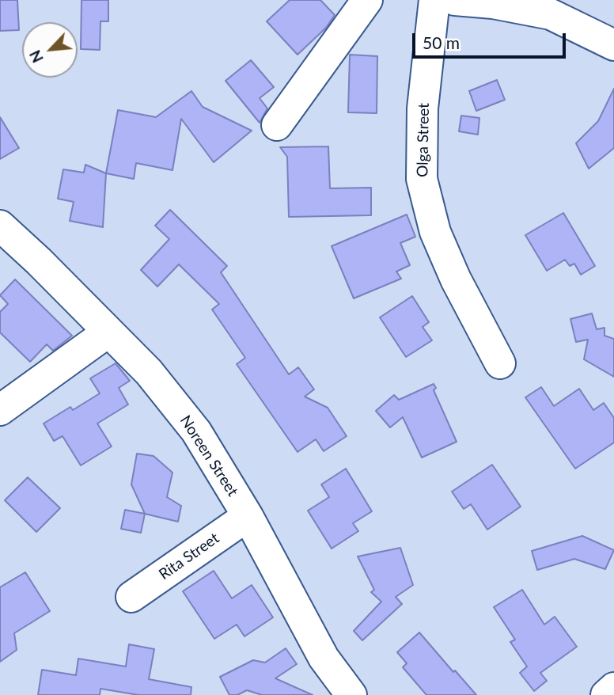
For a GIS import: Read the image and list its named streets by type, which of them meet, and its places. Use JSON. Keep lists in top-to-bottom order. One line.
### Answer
{"streets":{"street":["Olga Street","Noreen Street","Rita Street"]},"crossings":[["Noreen Street","Rita Street"]],"scale_bar":"50 m","north":"bottom left"}
